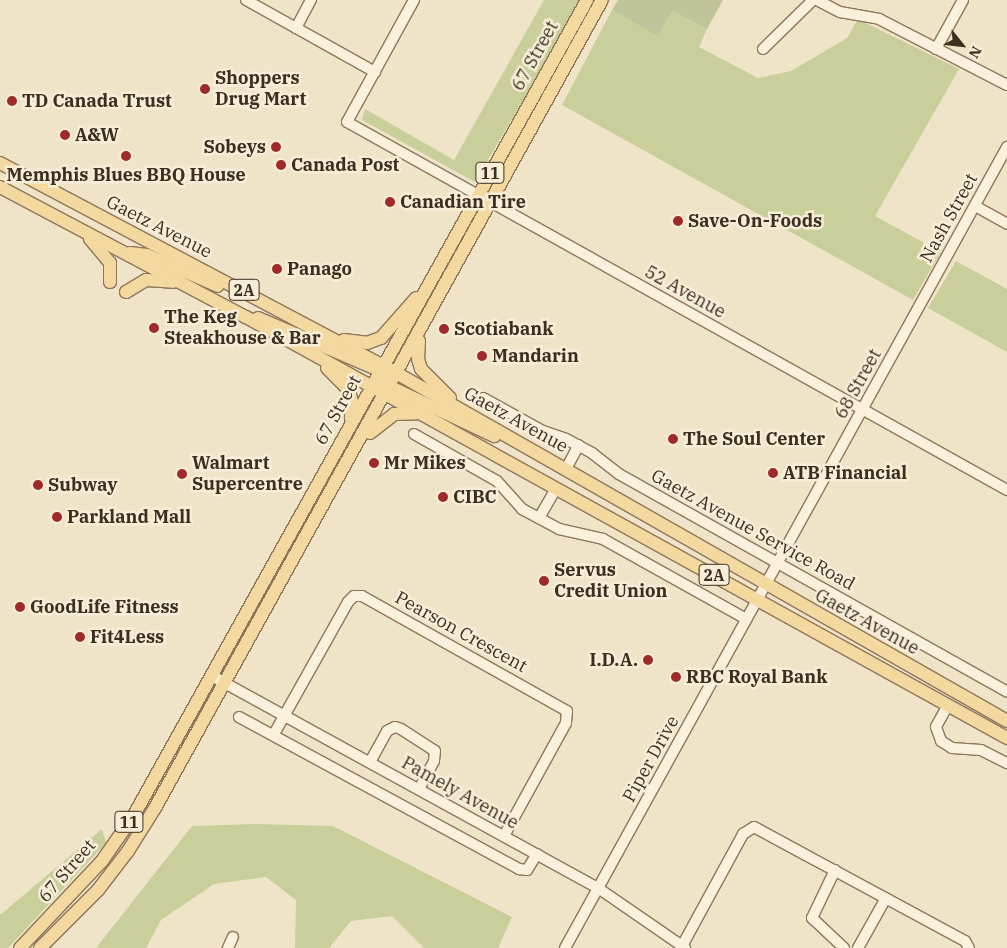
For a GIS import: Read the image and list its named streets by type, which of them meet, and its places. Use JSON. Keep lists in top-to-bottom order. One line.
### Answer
{"streets":{"main road":["67 Street","11","Gaetz Avenue","2A"],"street":["Nash Street","52 Avenue","68 Street","Gaetz Avenue Service Road","Pearson Crescent","Piper Drive","Pamely Avenue"]},"crossings":[["67 Street","Gaetz Avenue"],["67 Street","2A"],["67 Street","52 Avenue"],["67 Street","Pamely Avenue"],["Nash Street","68 Street"],["Gaetz Avenue","68 Street"],["Gaetz Avenue","Piper Drive"],["52 Avenue","68 Street"],["68 Street","Gaetz Avenue Service Road"],["68 Street","Piper Drive"],["Pearson Crescent","Pamely Avenue"],["Piper Drive","Pamely Avenue"]],"places":["Shoppers Drug Mart","TD Canada Trust","A&W","Sobeys","Memphis Blues BBQ House","Canada Post","Canadian Tire","Save-On-Foods","Panago","The Keg Steakhouse & Bar","Scotiabank","Mandarin","The Soul Center","Mr Mikes","ATB Financial","Walmart Supercentre","Subway","CIBC","Parkland Mall","Servus Credit Union","GoodLife Fitness","Fit4Less","I.D.A.","RBC Royal Bank"],"north":"bottom right"}
